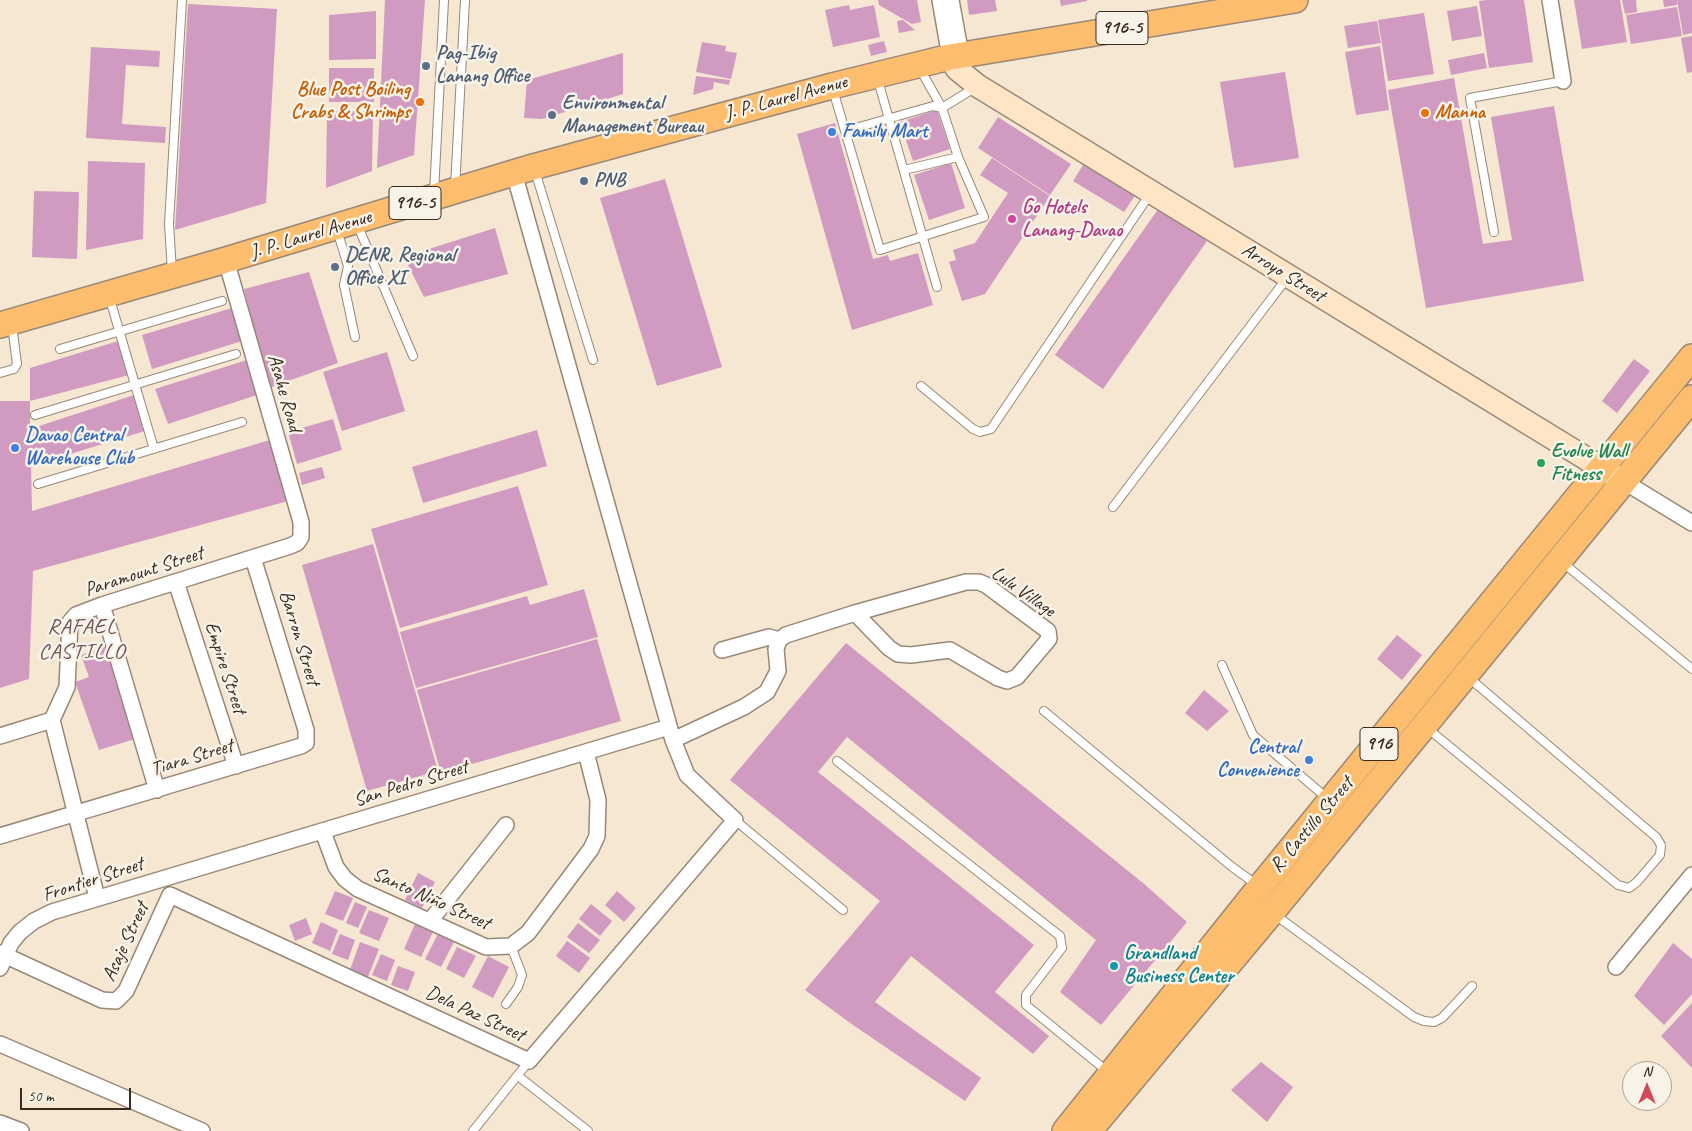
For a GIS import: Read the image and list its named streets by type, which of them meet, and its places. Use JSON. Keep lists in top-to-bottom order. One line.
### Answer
{"streets":{"main road":["916-5","J. P. Laurel Avenue","916","R. Castillo Street"],"street":["Arroyo Street","Asahe Road","Paramount Street","Lulu Village","Barron Street","Empire Street","Tiara Street","San Pedro Street","Frontier Street","Santo Niño Street","Asaje Street","Dela Paz Street"]},"crossings":[["J. P. Laurel Avenue","Arroyo Street"],["J. P. Laurel Avenue","Asahe Road"],["Arroyo Street","R. Castillo Street"],["Asahe Road","Paramount Street"],["Paramount Street","Barron Street"],["Paramount Street","Empire Street"],["Barron Street","Tiara Street"],["Empire Street","Tiara Street"],["San Pedro Street","Frontier Street"],["San Pedro Street","Santo Niño Street"],["Frontier Street","Asaje Street"],["Asaje Street","Dela Paz Street"]],"districts":["RAFAEL CASTILLO"],"places":["Pag-Ibig Lanang Office","Blue Post Boiling Crabs & Shrimps","Manna","Environmental Management Bureau","Family Mart","PNB","Go Hotels Lanang-Davao","DENR, Regional Office XI","Davao Central Warehouse Club","Evolve Wall Fitness","Central Convenience","Grandland Business Center"],"scale_bar":"50 m","north":"top"}
